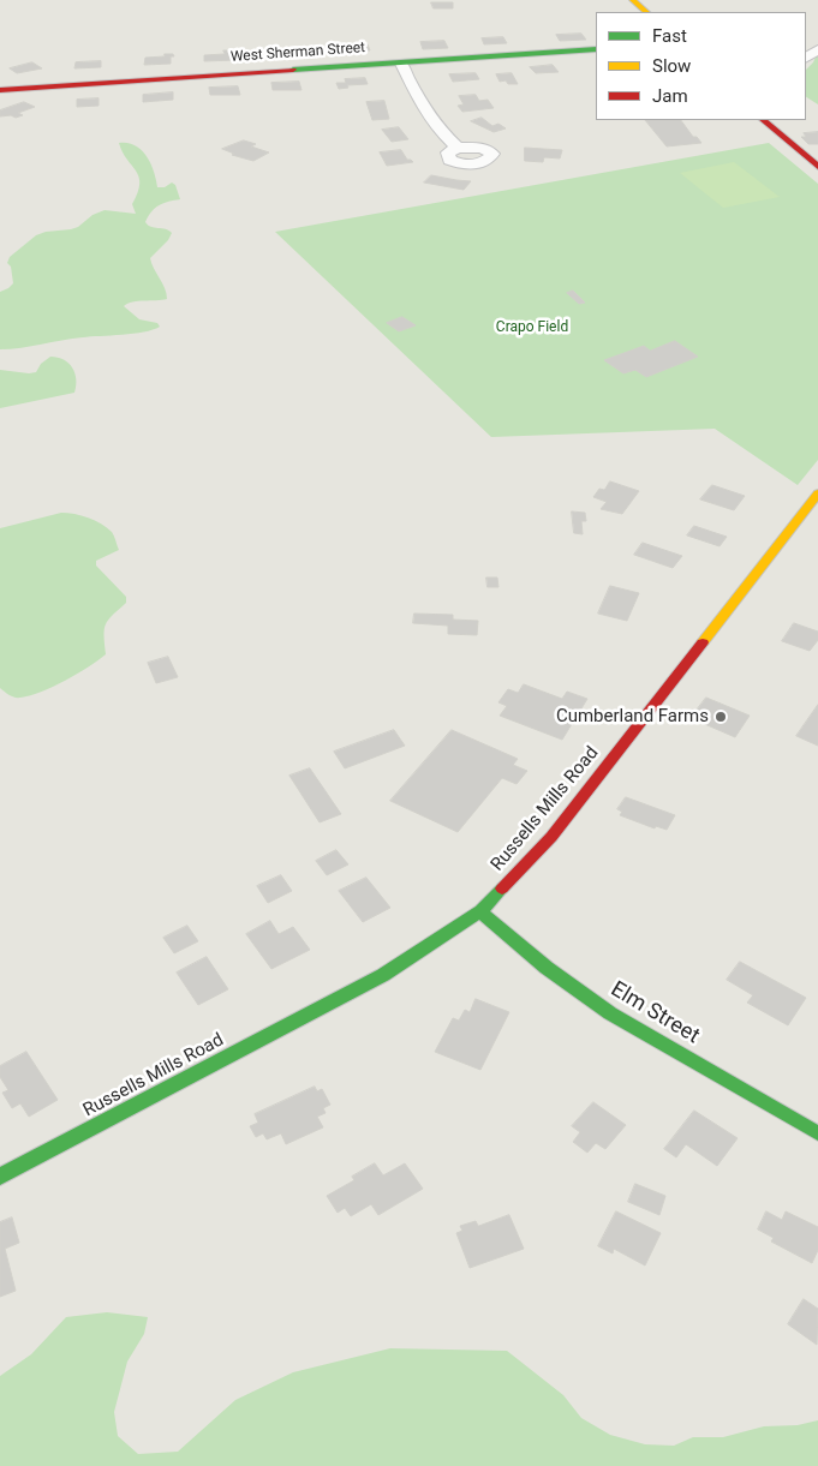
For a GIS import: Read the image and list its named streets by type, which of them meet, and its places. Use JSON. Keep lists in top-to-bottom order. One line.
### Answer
{"streets":{"main road":["West Sherman Street","Russells Mills Road","Elm Street"]},"crossings":[["Russells Mills Road","Elm Street"]],"parks":["Crapo Field"],"places":["Cumberland Farms"],"legend":["Fast","Slow","Jam"]}
